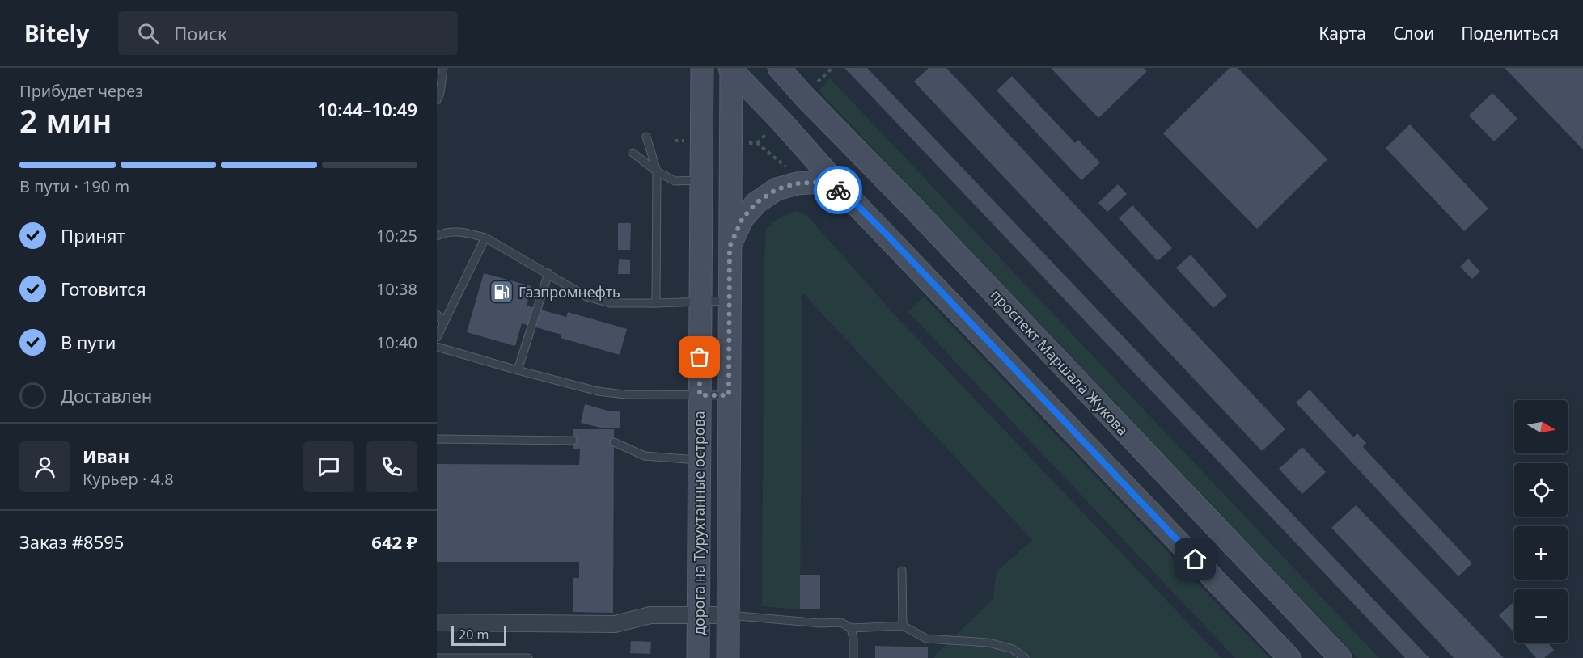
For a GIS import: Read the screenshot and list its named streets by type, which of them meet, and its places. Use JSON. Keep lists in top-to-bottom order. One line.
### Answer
{"streets":{"main road":["проспект Маршала Жукова","дорога на Турухтанные острова"]},"places":{"fuel station":["Газпромнефть"]},"scale_bar":"20 m","north":"right","page":{"header":"Bitely","search":"Поиск","nav":["Карта","Слои","Поделиться"],"heading":["2 мин","Прибудет через","10:44–10:49"],"panel":["Иван","Курьер · 4.8","Заказ #8595","642 ₽"],"bar":"В пути · 190 m","list":[["Принят","10:25"],["Готовится","10:38"],["В пути","10:40"],"Доставлен"],"map_buttons":["+","−"],"scale":"20 m"}}
